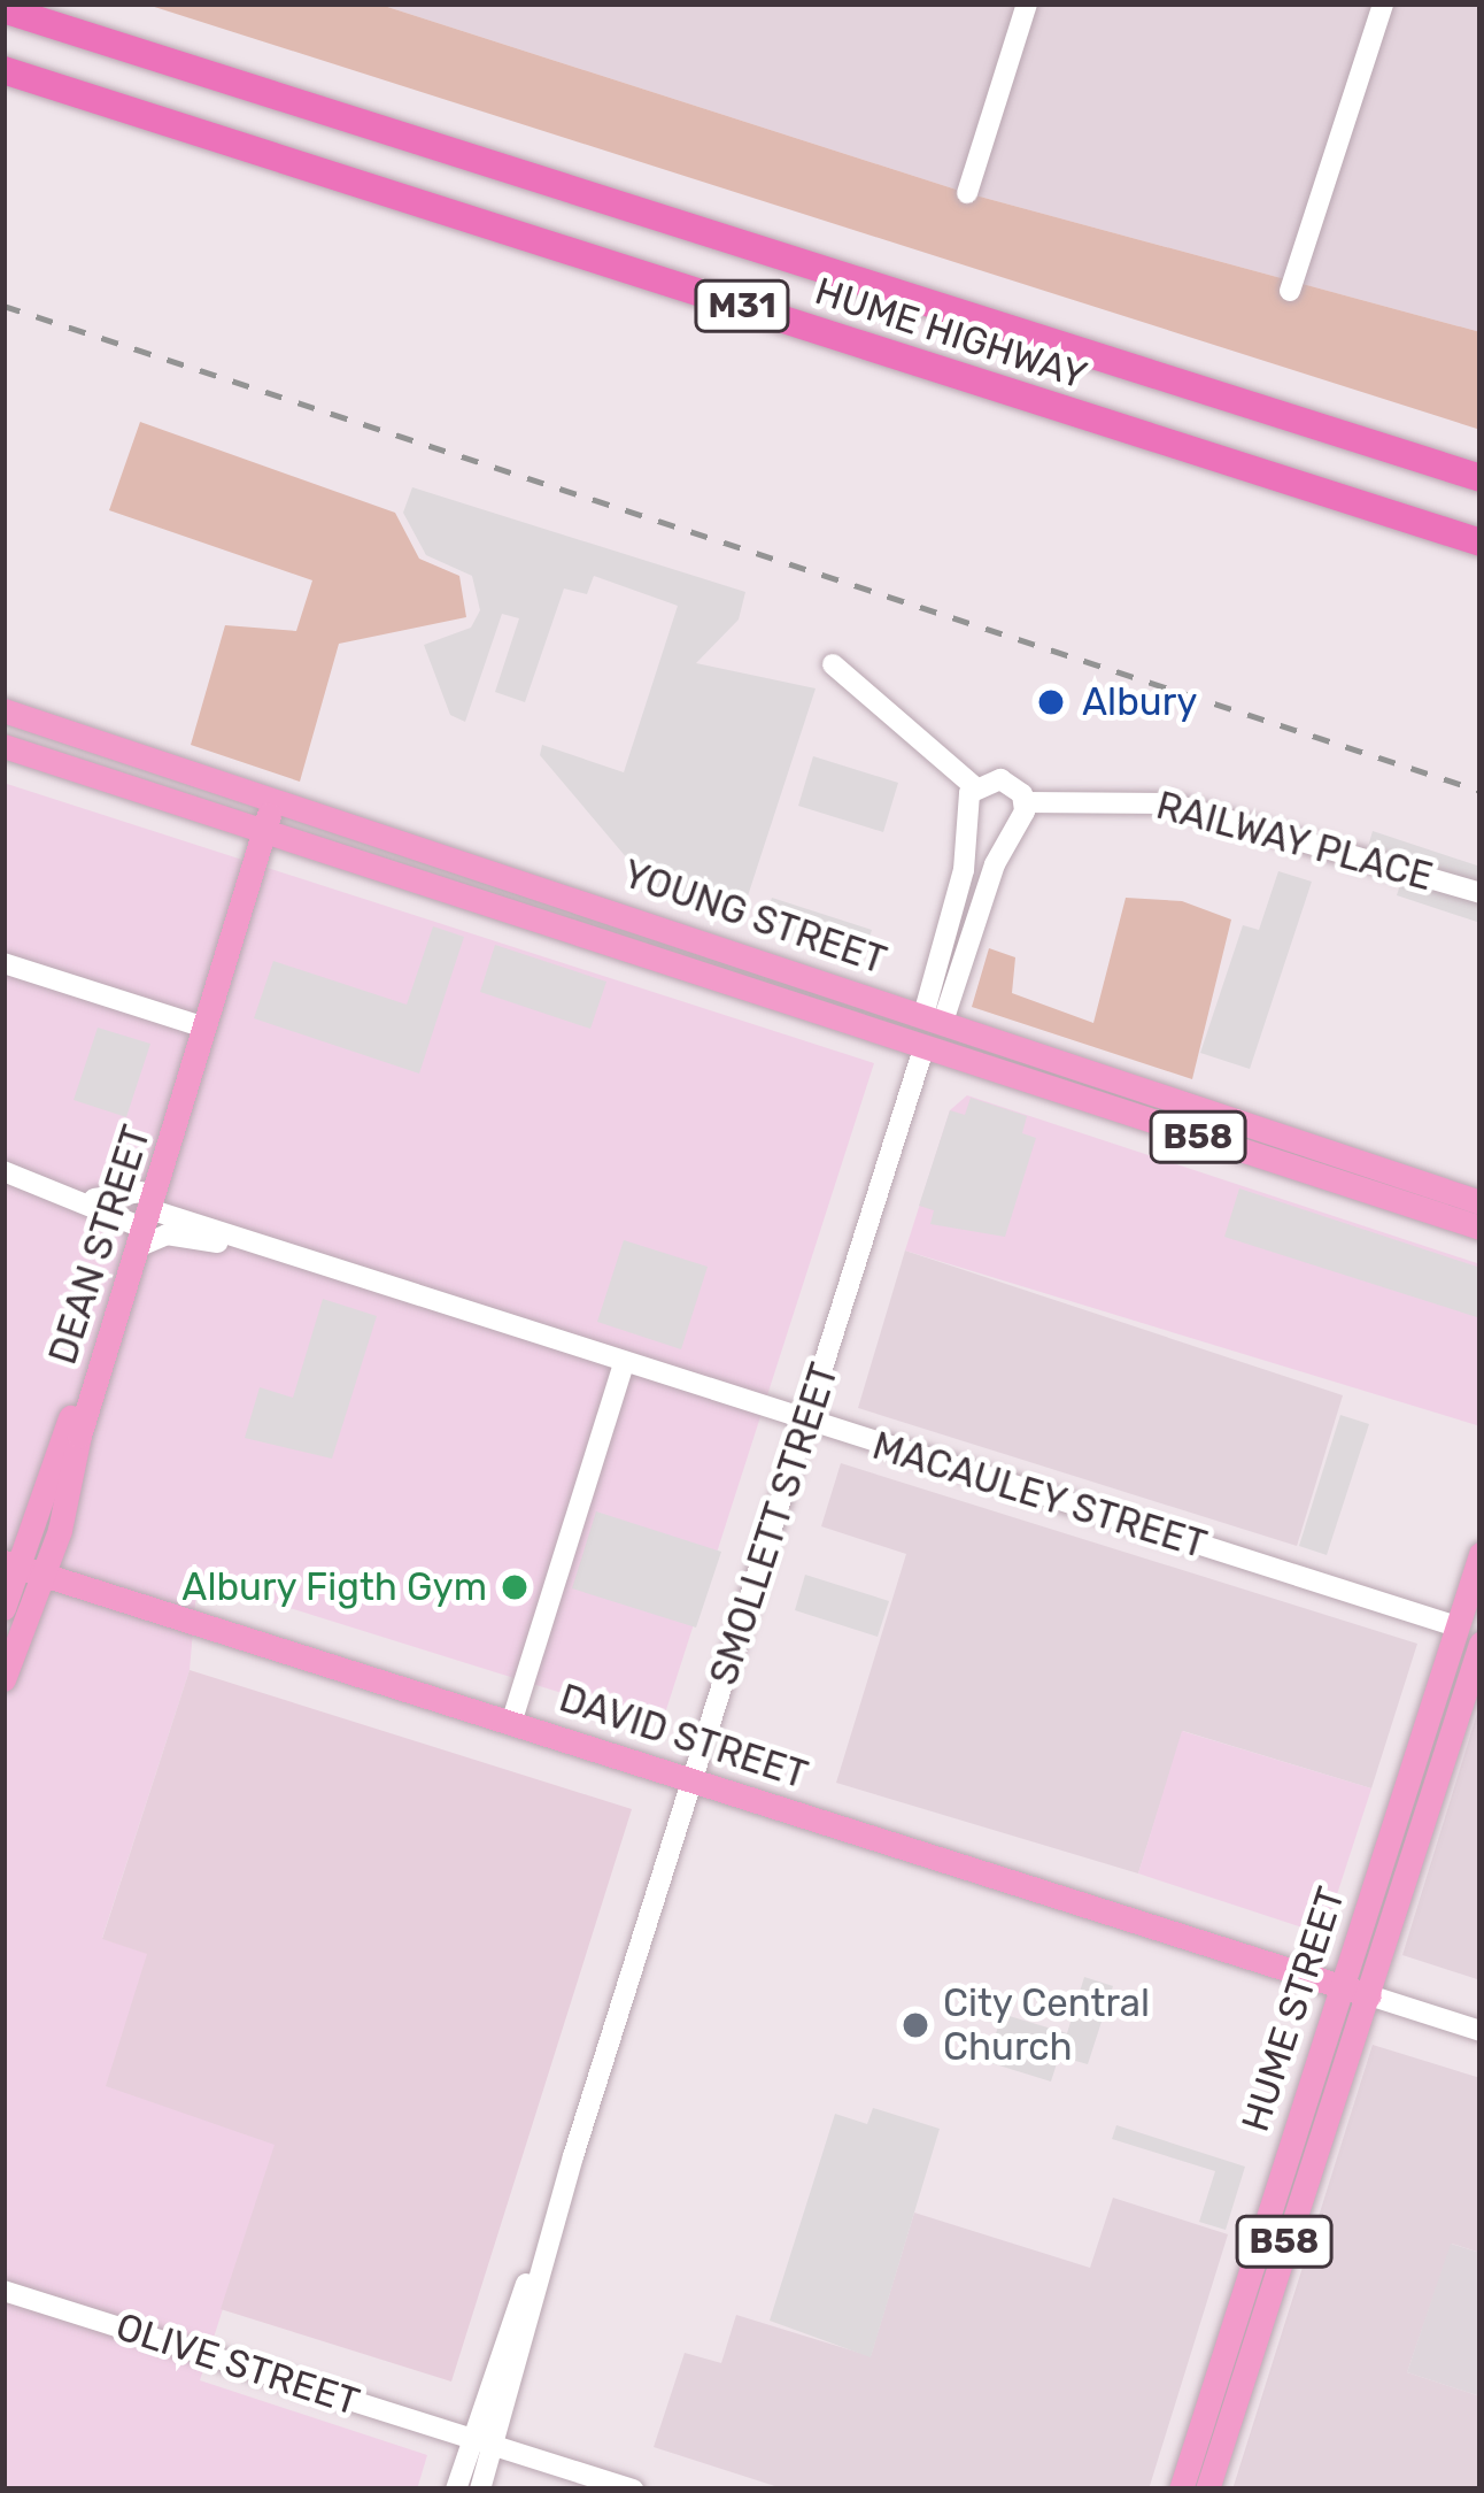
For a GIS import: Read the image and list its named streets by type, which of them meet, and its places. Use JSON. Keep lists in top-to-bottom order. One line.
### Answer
{"streets":{"highway":["M31","HUME HIGHWAY"],"main road":["YOUNG STREET","B58","DEAN STREET","DAVID STREET","HUME STREET"],"street":["RAILWAY PLACE","MACAULEY STREET","SMOLLETT STREET","OLIVE STREET"]},"crossings":[["YOUNG STREET","DEAN STREET"],["YOUNG STREET","SMOLLETT STREET"],["DEAN STREET","MACAULEY STREET"],["DEAN STREET","DAVID STREET"],["MACAULEY STREET","SMOLLETT STREET"],["MACAULEY STREET","HUME STREET"],["SMOLLETT STREET","DAVID STREET"],["SMOLLETT STREET","OLIVE STREET"],["DAVID STREET","HUME STREET"]],"places":["Albury","Albury Figth Gym","City Central Church"]}
